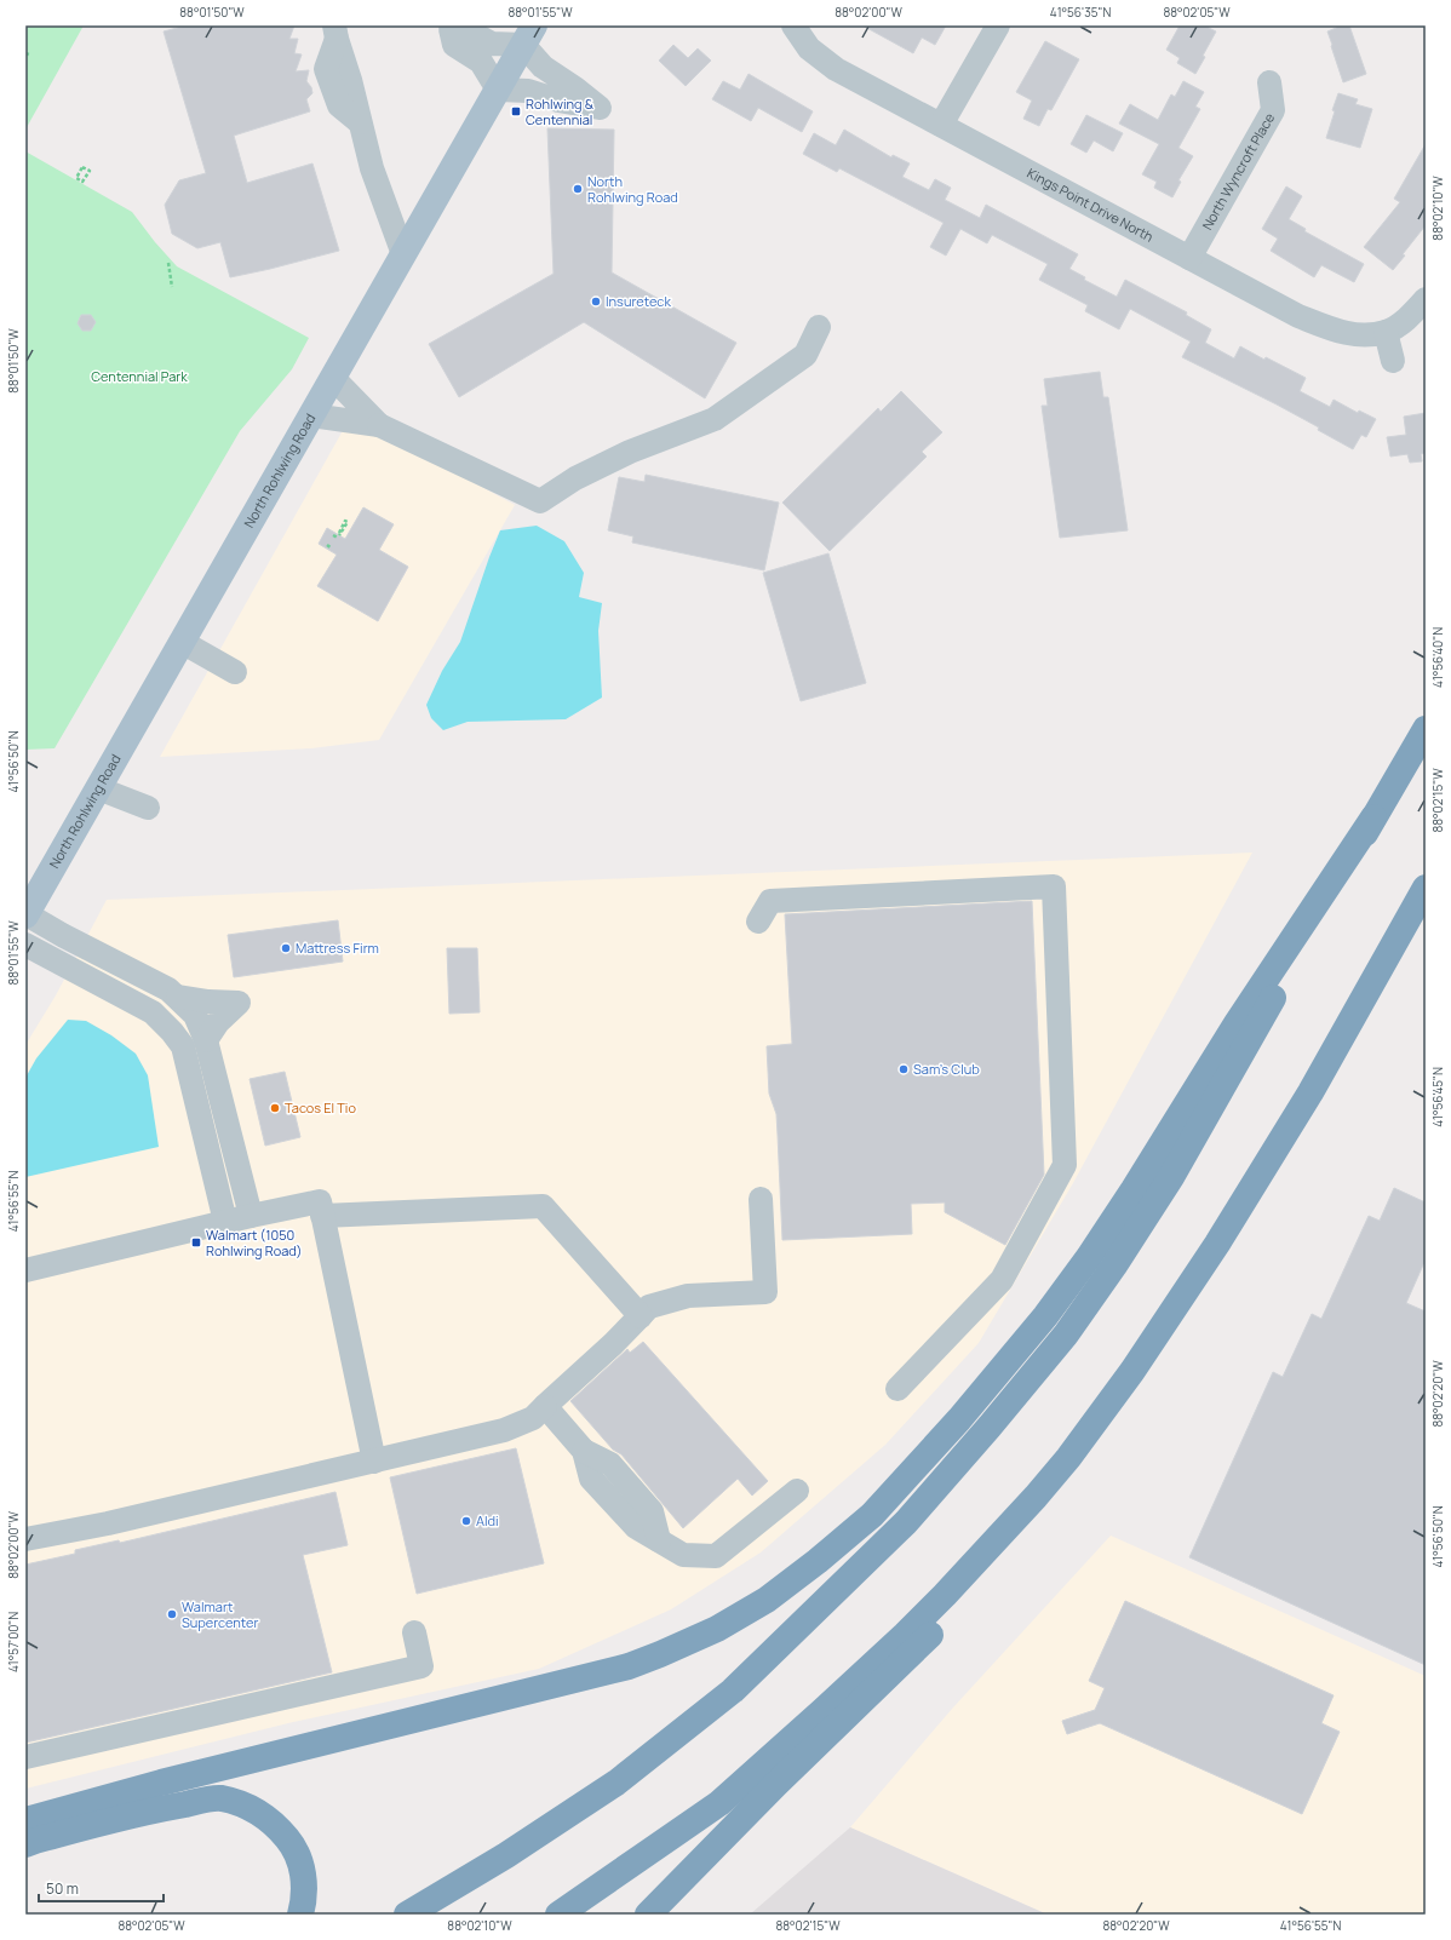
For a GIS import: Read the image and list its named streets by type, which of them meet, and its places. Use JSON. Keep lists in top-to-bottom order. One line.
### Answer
{"streets":{"main road":["North Rohlwing Road"],"street":["North Wyncroft Place","Kings Point Drive North"]},"crossings":[["North Wyncroft Place","Kings Point Drive North"]],"parks":["Centennial Park"],"places":{"transit":["Rohlwing & Centennial","Walmart (1050 Rohlwing Road)"],"other":["North Rohlwing Road","Insureteck","Mattress Firm","Sam's Club","Tacos El Tio","Aldi","Walmart Supercenter"]},"scale_bar":"50 m","coordinates":["88°01'50\"W","88°01'55\"W","88°02'00\"W","41°56'35\"N","88°02'05\"W","88°02'10\"W","41°56'40\"N","41°56'50\"N","88°02'15\"W","41°56'45\"N","41°56'55\"N","88°02'20\"W","41°57'00\"N"]}
